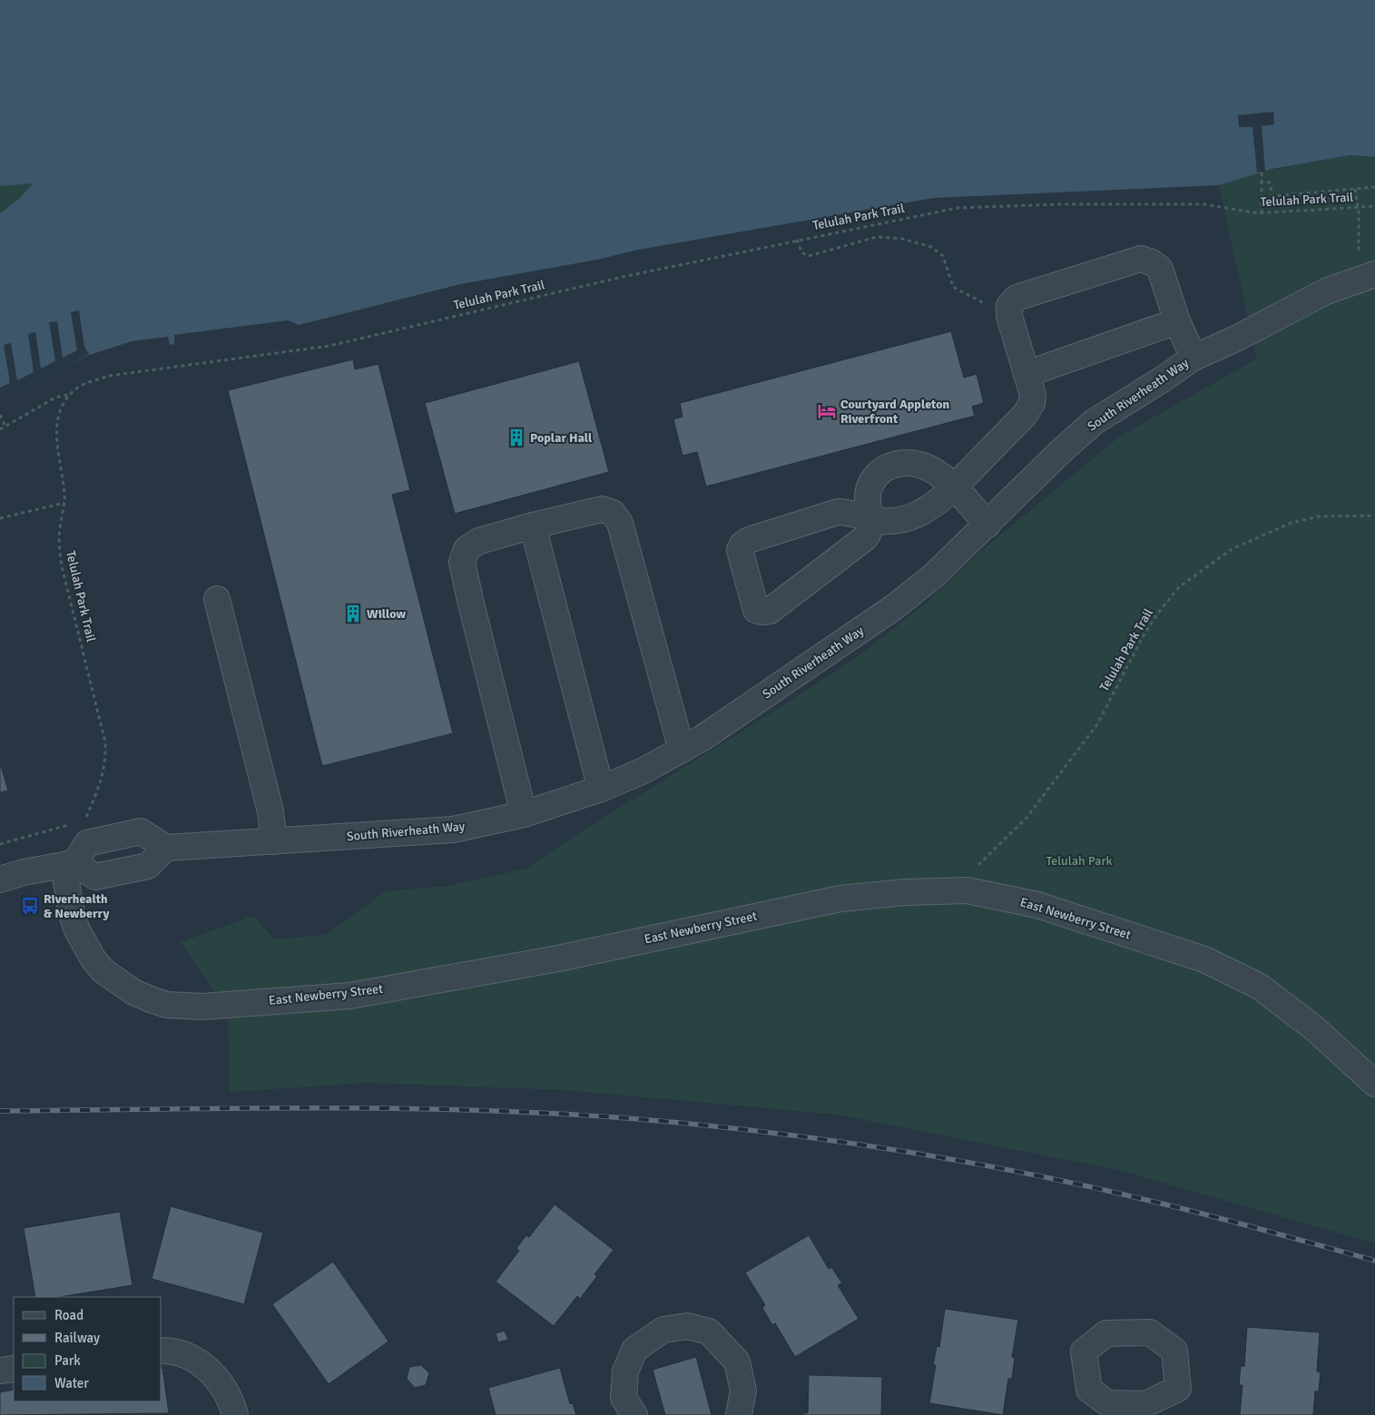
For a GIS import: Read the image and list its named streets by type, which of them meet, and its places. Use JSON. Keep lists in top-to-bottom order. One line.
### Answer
{"streets":{"street":["South Riverheath Way","East Newberry Street"],"path":["Telulah Park Trail"]},"parks":["Telulah Park"],"places":{"hotel":["Courtyard Appleton Riverfront"],"building":["Poplar Hall","Willow"],"bus stop":["Riverhealth & Newberry"]},"legend":["Road","Railway","Park","Water"]}
